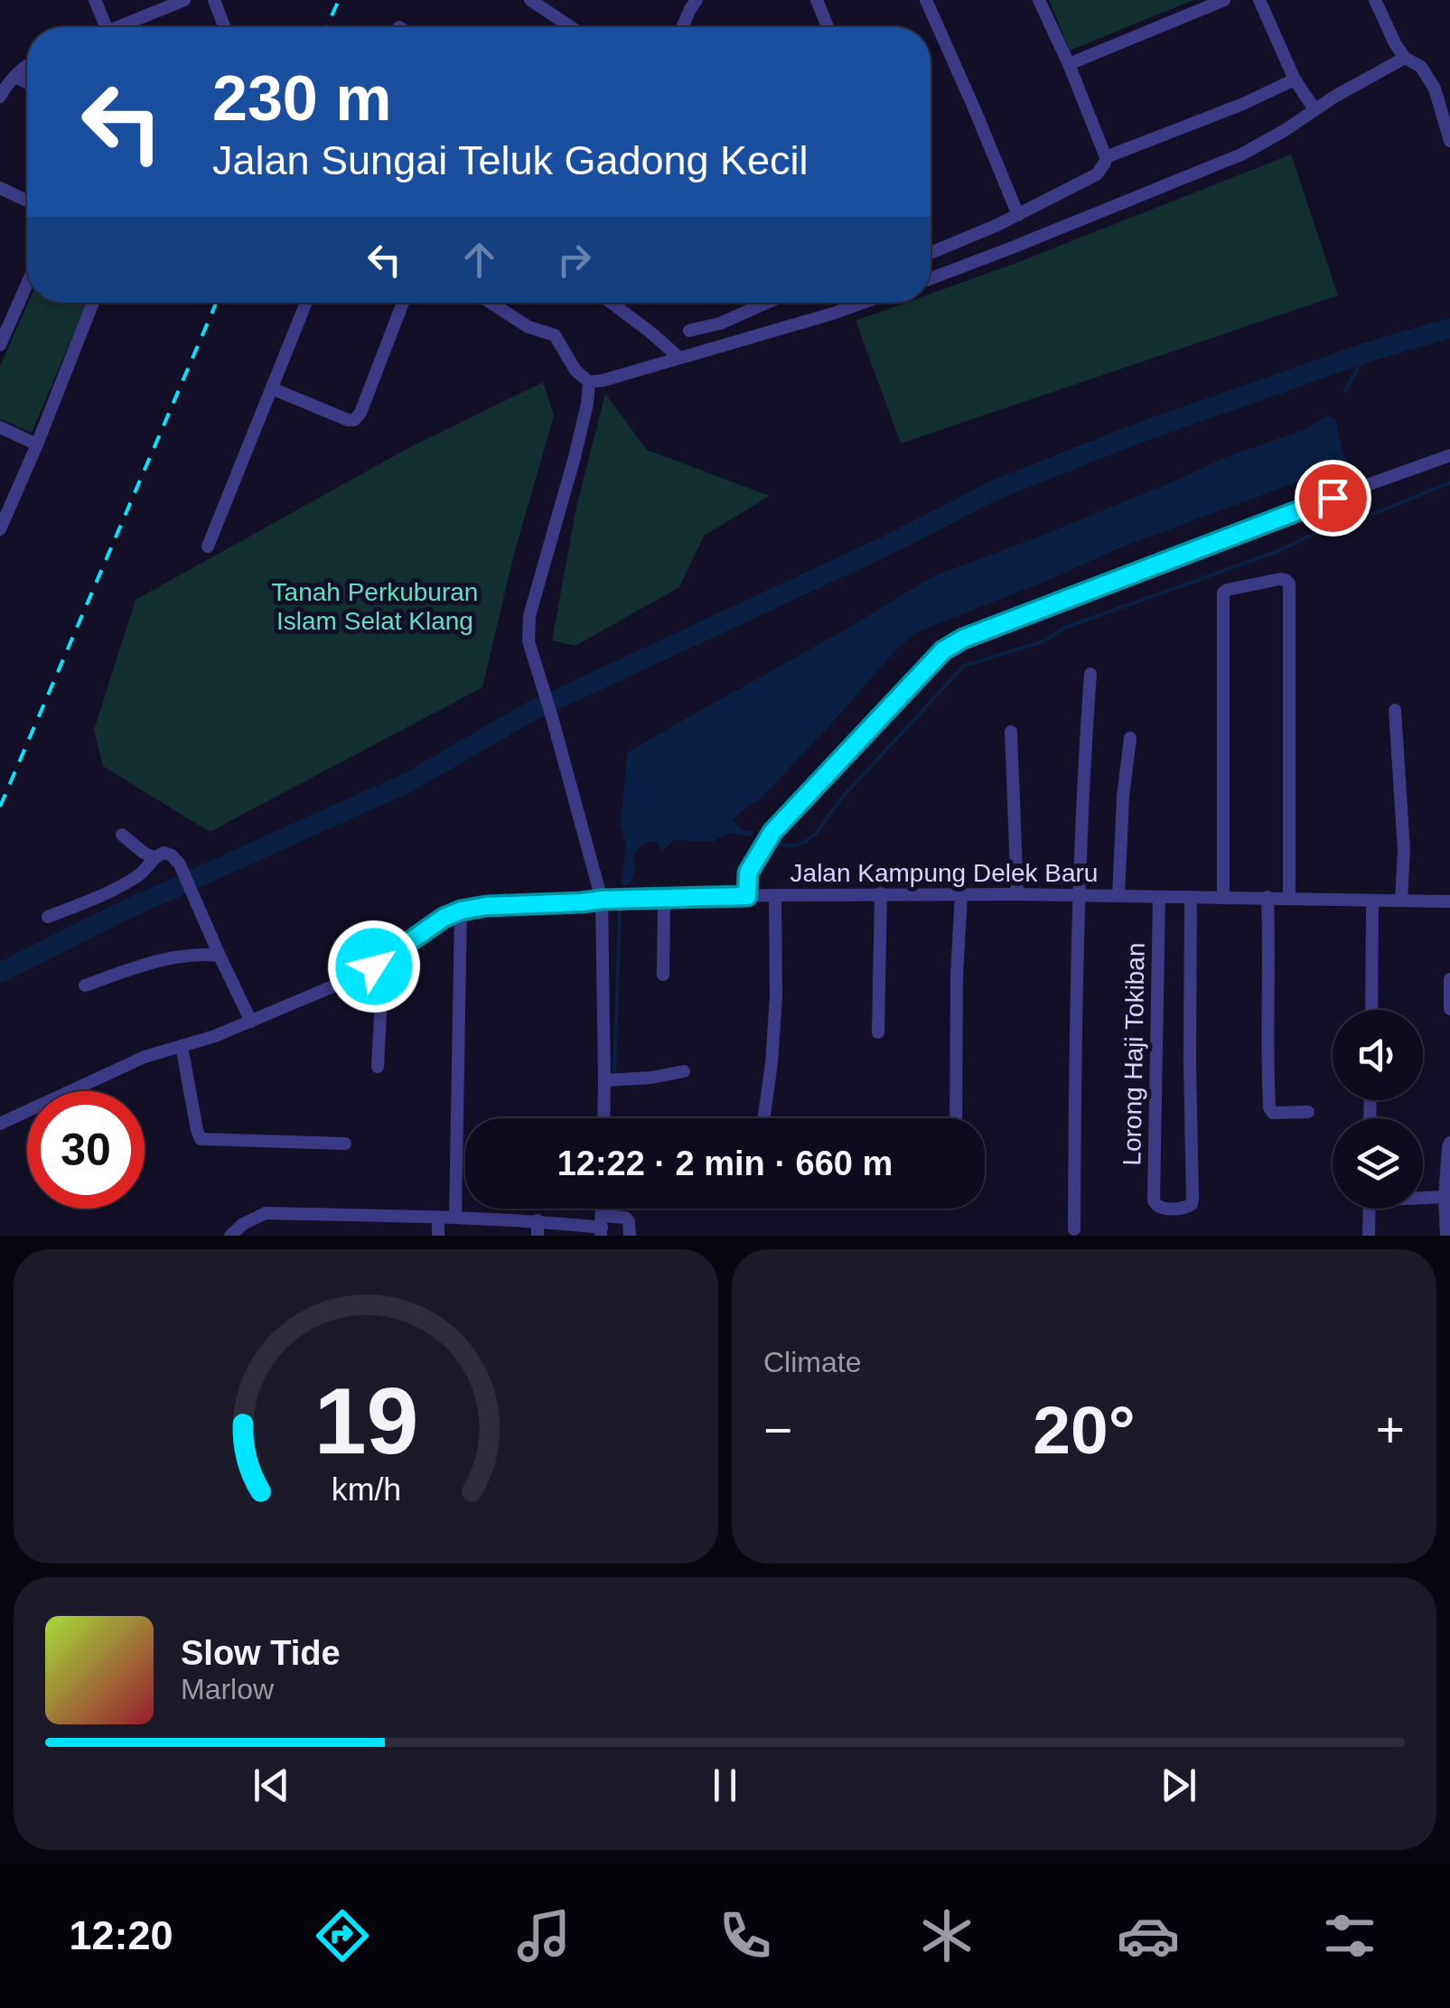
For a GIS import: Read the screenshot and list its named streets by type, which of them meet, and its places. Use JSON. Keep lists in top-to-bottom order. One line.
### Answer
{"streets":{"street":["Jalan Kampung Delek Baru","Lorong Haji Tokiban"]},"crossings":[["Jalan Kampung Delek Baru","Lorong Haji Tokiban"]],"parks":["Tanah Perkuburan Islam Selat Klang"],"page":{"turn":["230 m","Jalan Sungai Teluk Gadong Kecil"],"limit":"30","trip":"12:22 · 2 min · 660 m","tile":"Climate","heat":["−","20°","+"],"song":["Slow Tide","Marlow"],"tabs":"12:20","gauge":["19","km/h"]}}
